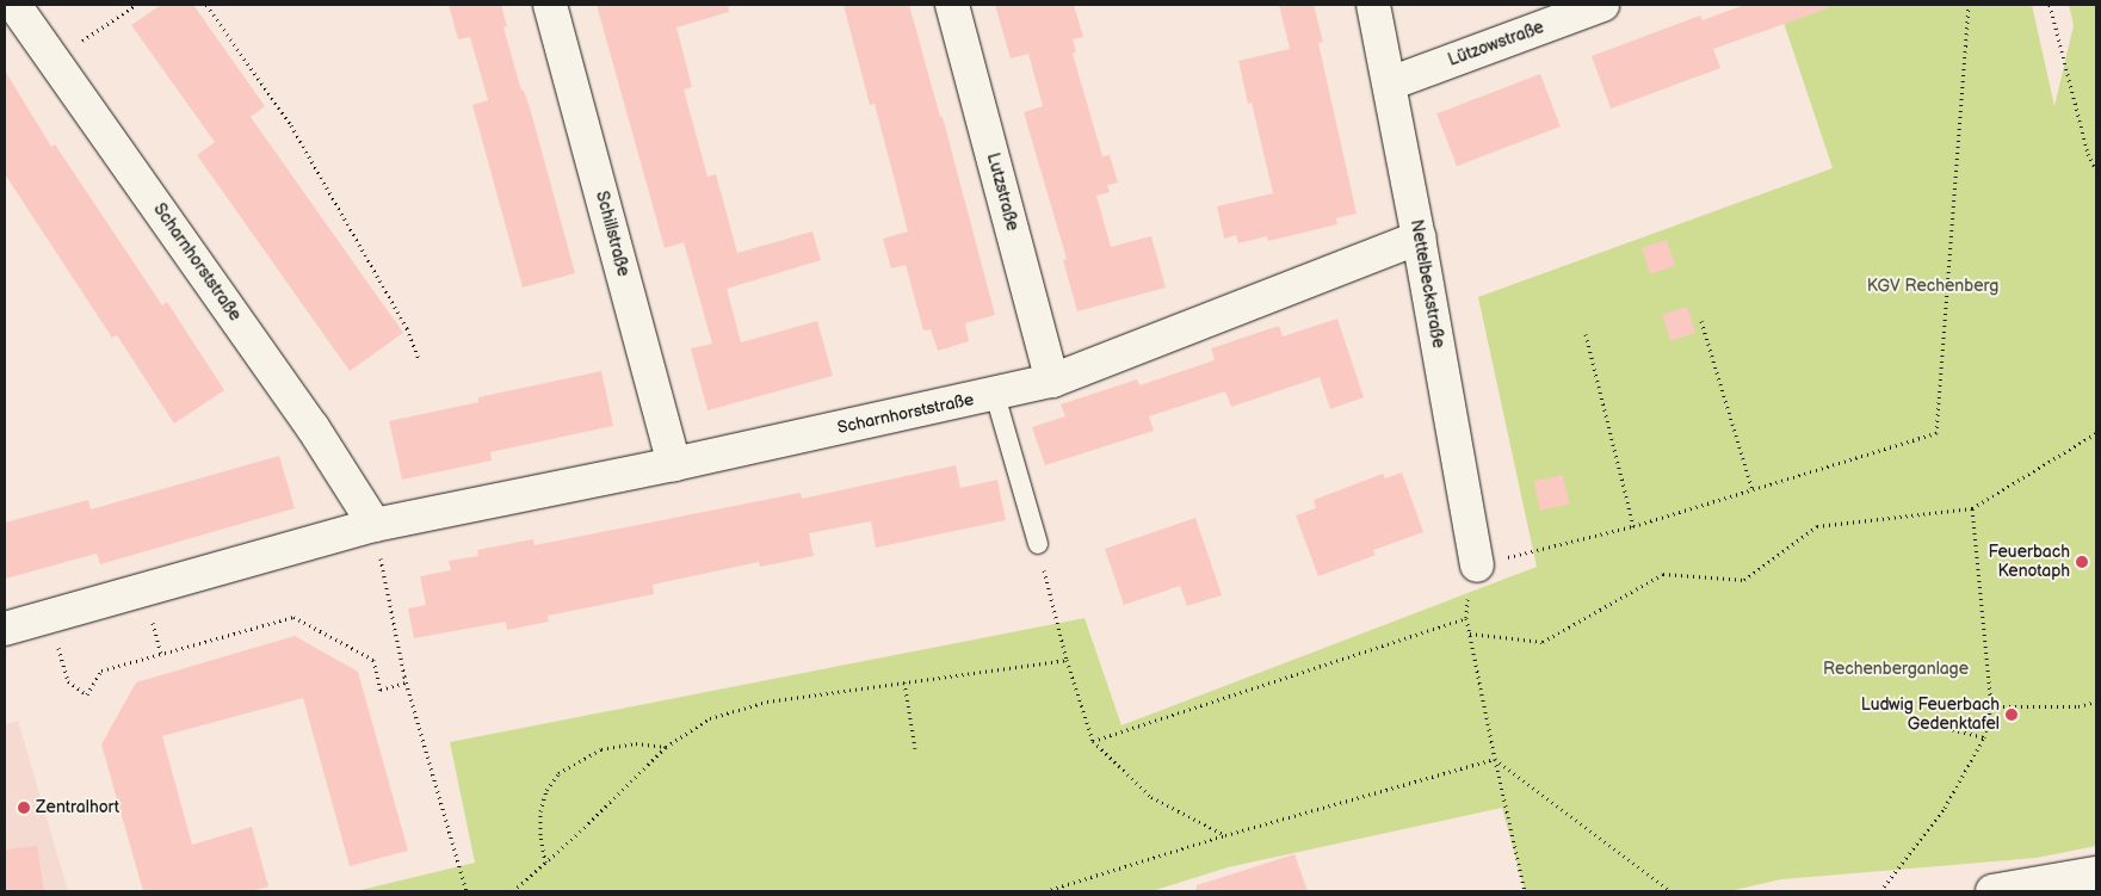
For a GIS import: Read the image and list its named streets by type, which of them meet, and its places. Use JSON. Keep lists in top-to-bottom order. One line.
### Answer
{"streets":{"street":["Lützowstraße","Lutzstraße","Schillstraße","Scharnhorststraße","Nettelbeckstraße"]},"crossings":[["Lützowstraße","Nettelbeckstraße"],["Lutzstraße","Scharnhorststraße"],["Schillstraße","Scharnhorststraße"],["Scharnhorststraße","Nettelbeckstraße"]],"parks":["KGV Rechenberg","Rechenberganlage"],"places":["Feuerbach Kenotaph","Ludwig Feuerbach Gedenktafel","Zentralhort"]}
